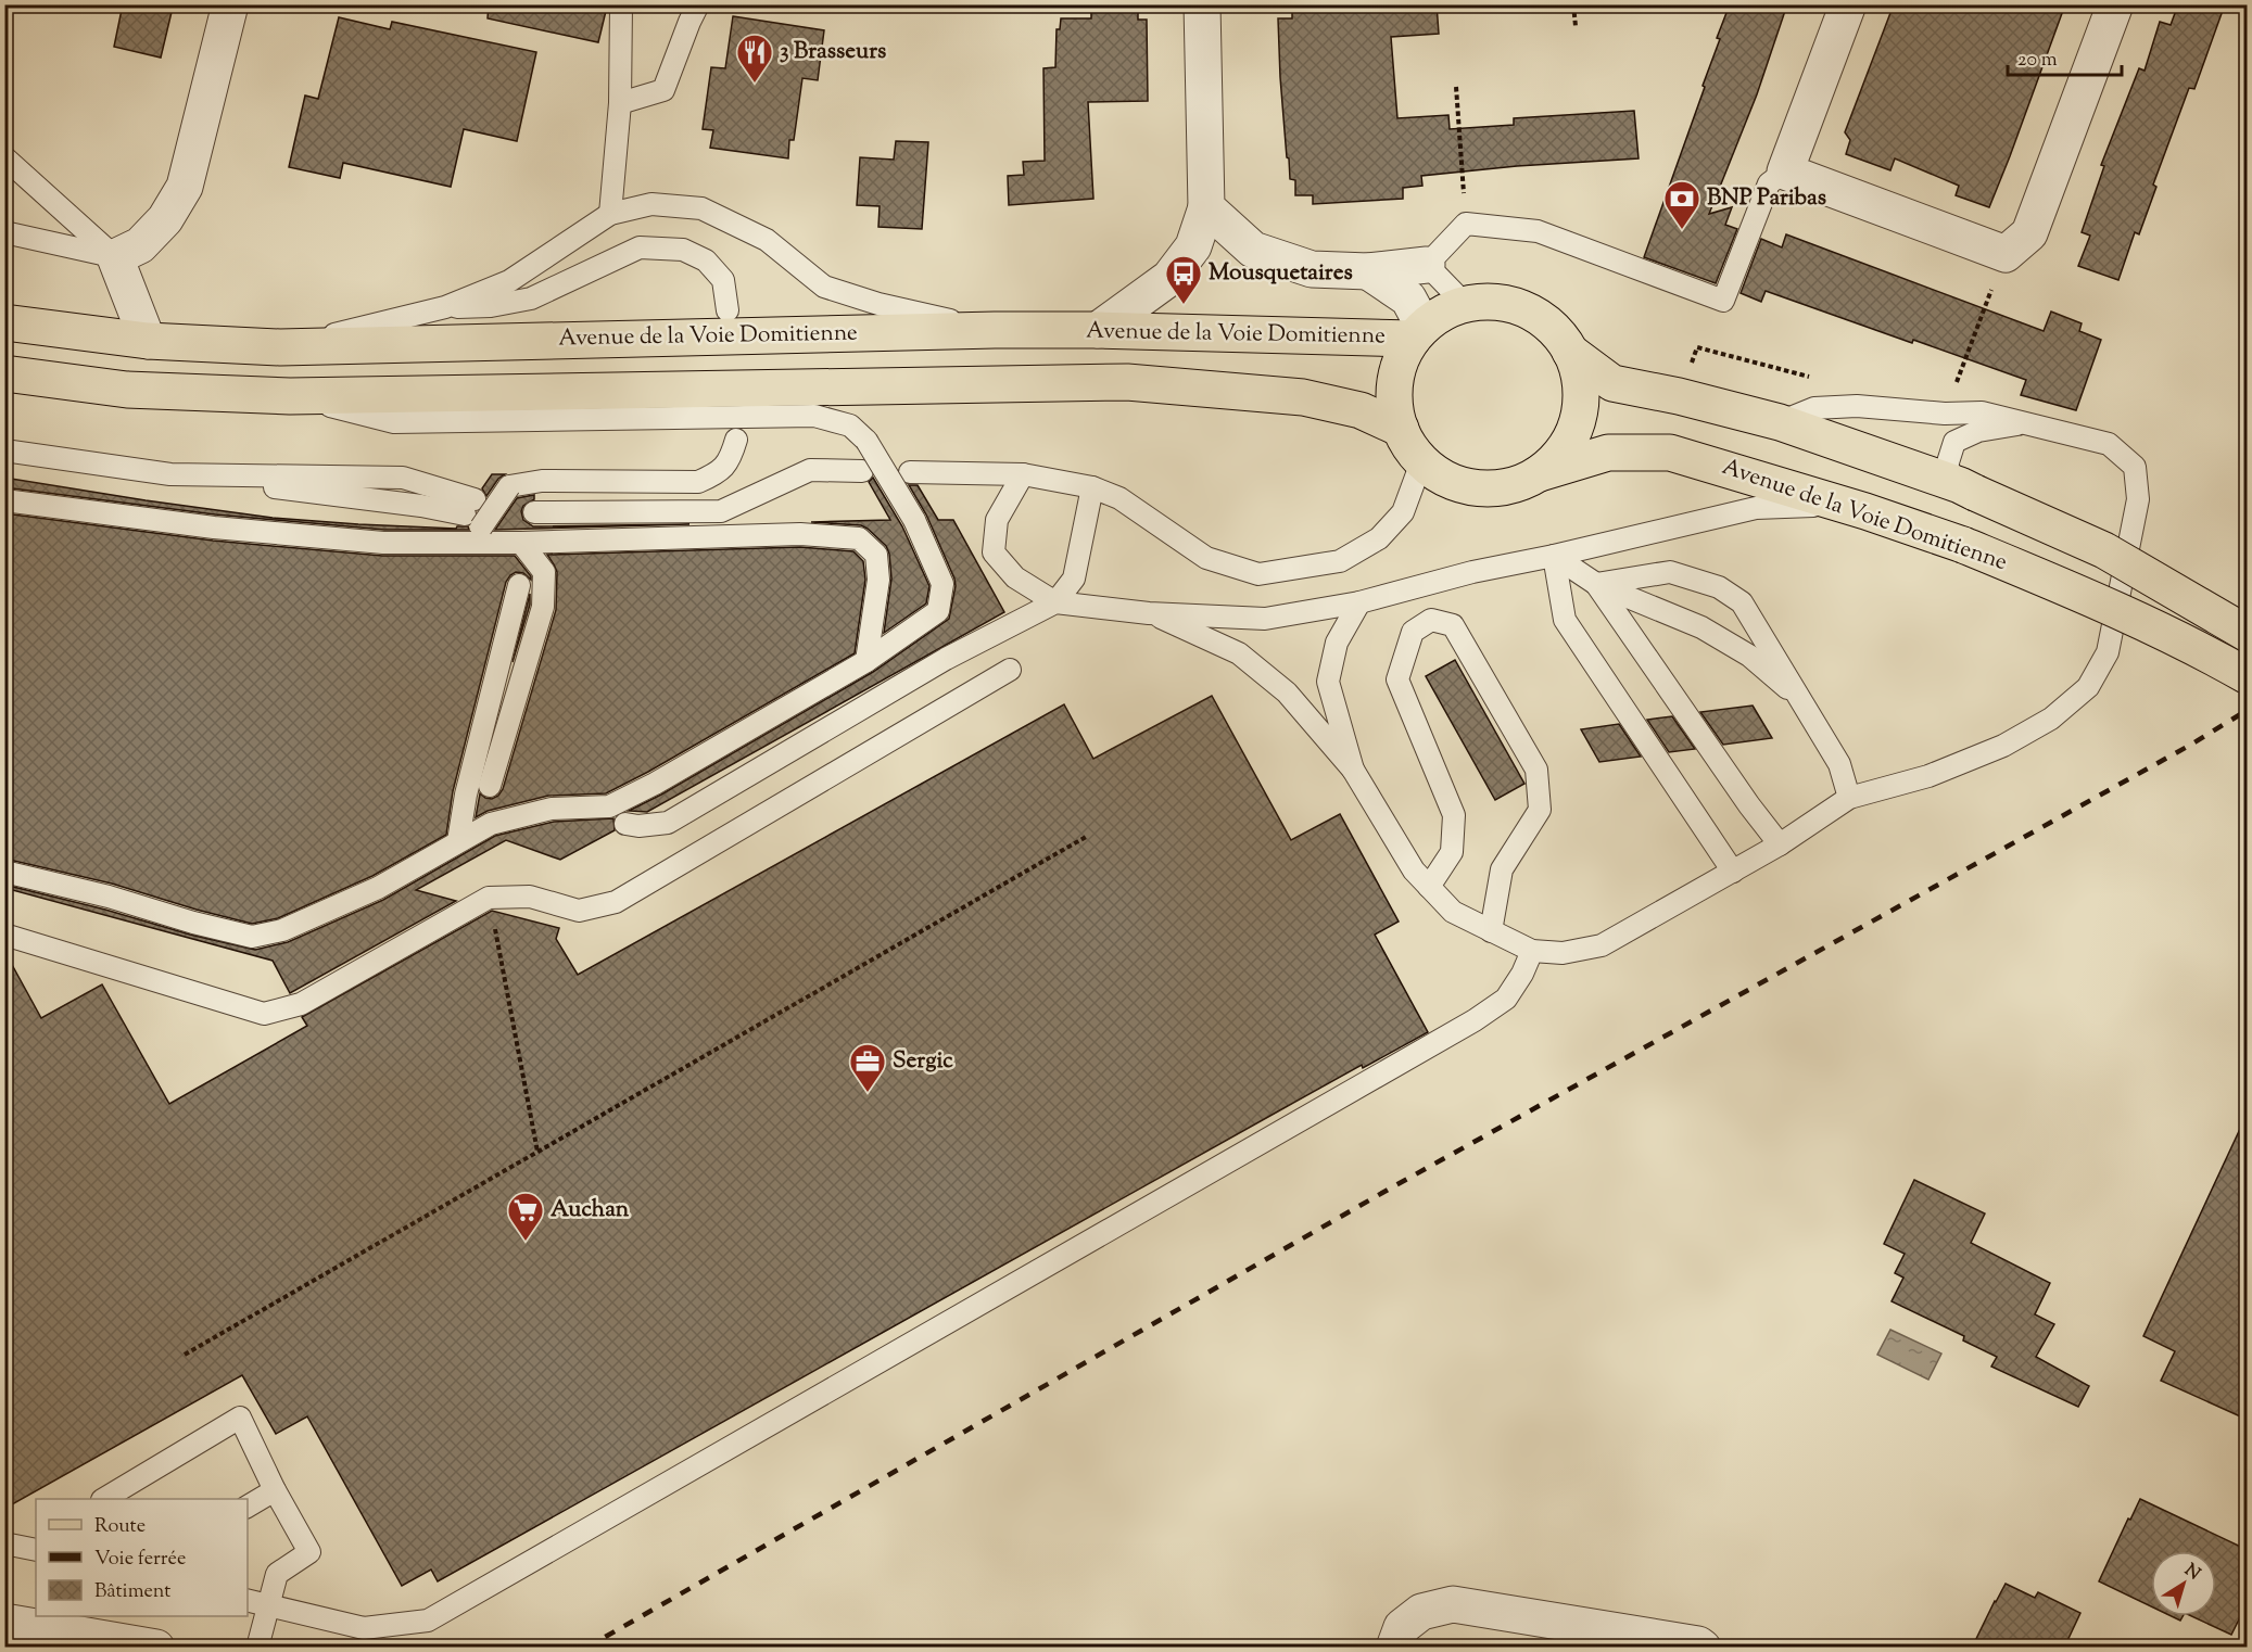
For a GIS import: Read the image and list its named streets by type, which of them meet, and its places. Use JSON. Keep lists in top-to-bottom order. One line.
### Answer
{"streets":{"main road":["Avenue de la Voie Domitienne"]},"places":{"restaurant":["3 Brasseurs"],"bank":["BNP Paribas"],"bus stop":["Mousquetaires"],"office":["Sergic"],"supermarket":["Auchan"]},"legend":["Route","Voie ferrée","Bâtiment"],"scale_bar":"20 m","north":"top right"}
